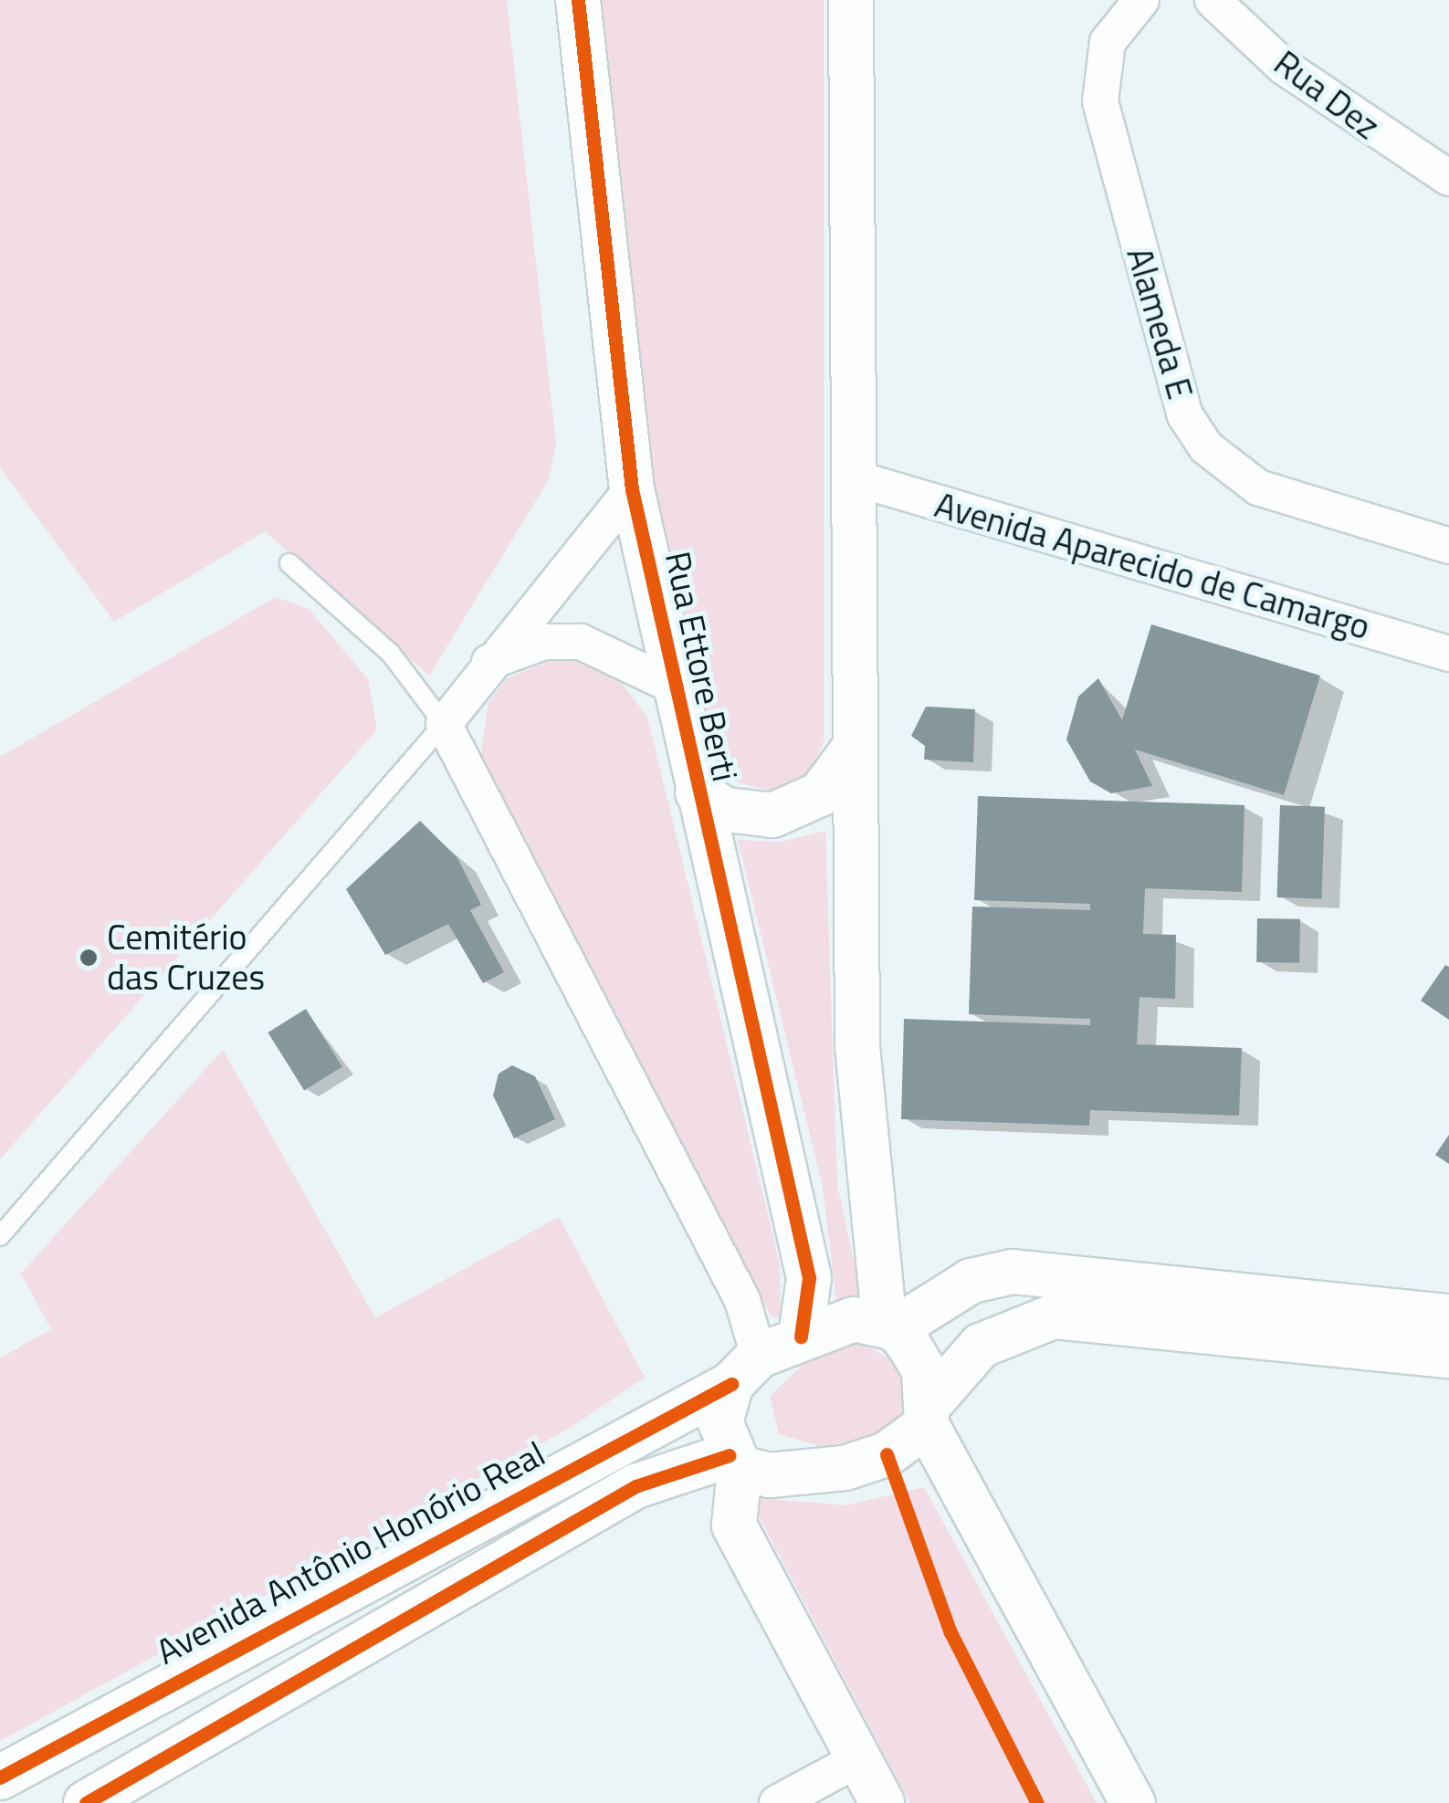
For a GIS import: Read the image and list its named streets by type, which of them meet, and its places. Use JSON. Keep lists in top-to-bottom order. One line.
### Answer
{"streets":{"street":["Rua Dez","Alameda E","Avenida Aparecido de Camargo","Rua Ettore Berti","Avenida Antônio Honório Real"]},"crossings":[["Rua Ettore Berti","Avenida Antônio Honório Real"]],"places":["Cemitério das Cruzes"]}
